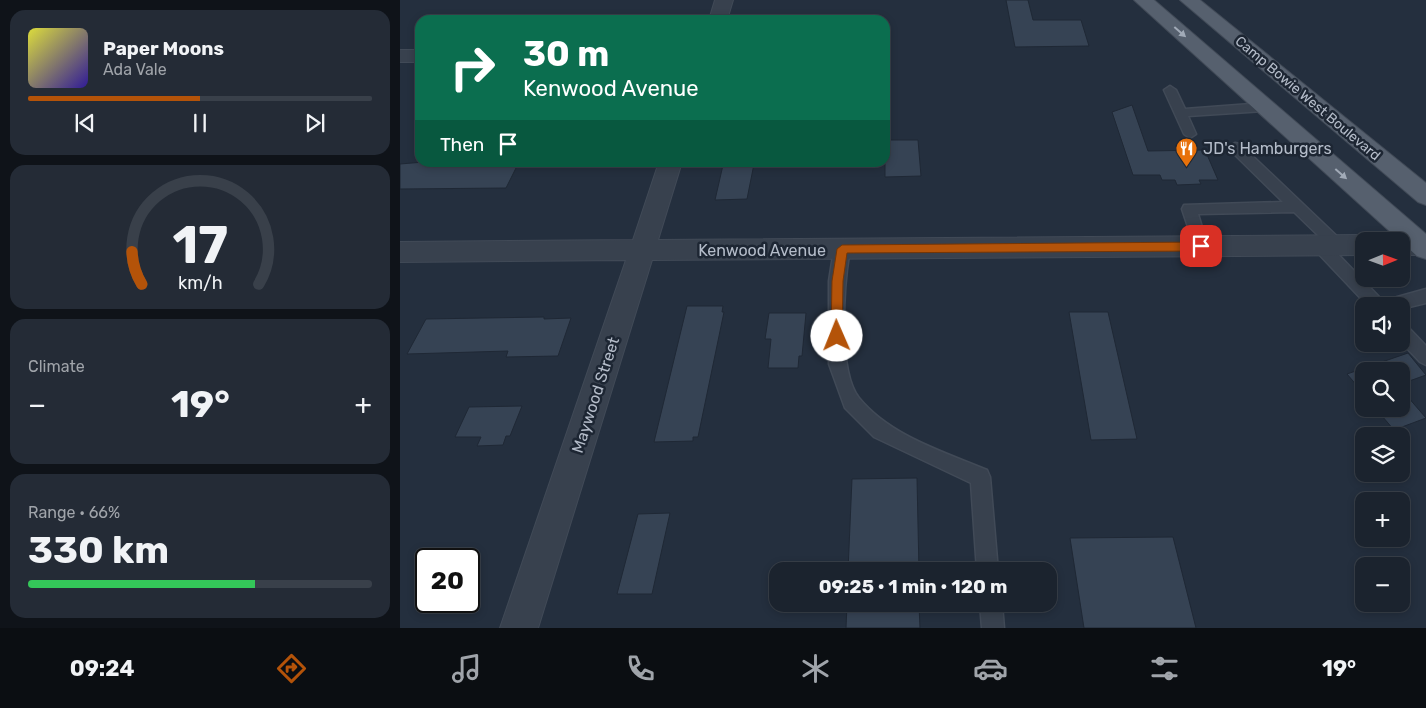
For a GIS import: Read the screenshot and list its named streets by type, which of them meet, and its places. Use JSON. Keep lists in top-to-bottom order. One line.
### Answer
{"streets":{"main road":["Camp Bowie West Boulevard"],"street":["Kenwood Avenue","Maywood Street"]},"crossings":[["Kenwood Avenue","Maywood Street"]],"places":{"restaurant":["JD's Hamburgers"]},"north":"right","page":{"turn":["30 m","Kenwood Avenue"],"song":["Paper Moons","Ada Vale"],"then":"Then","map_buttons":["+","−"],"tile":["Climate",["Range · 66%","330 km"]],"heat":["−","19°","+"],"limit":"20","trip":"09:25 · 1 min · 120 m","tabs":["09:24","19°"],"gauge":["17","km/h"]}}
